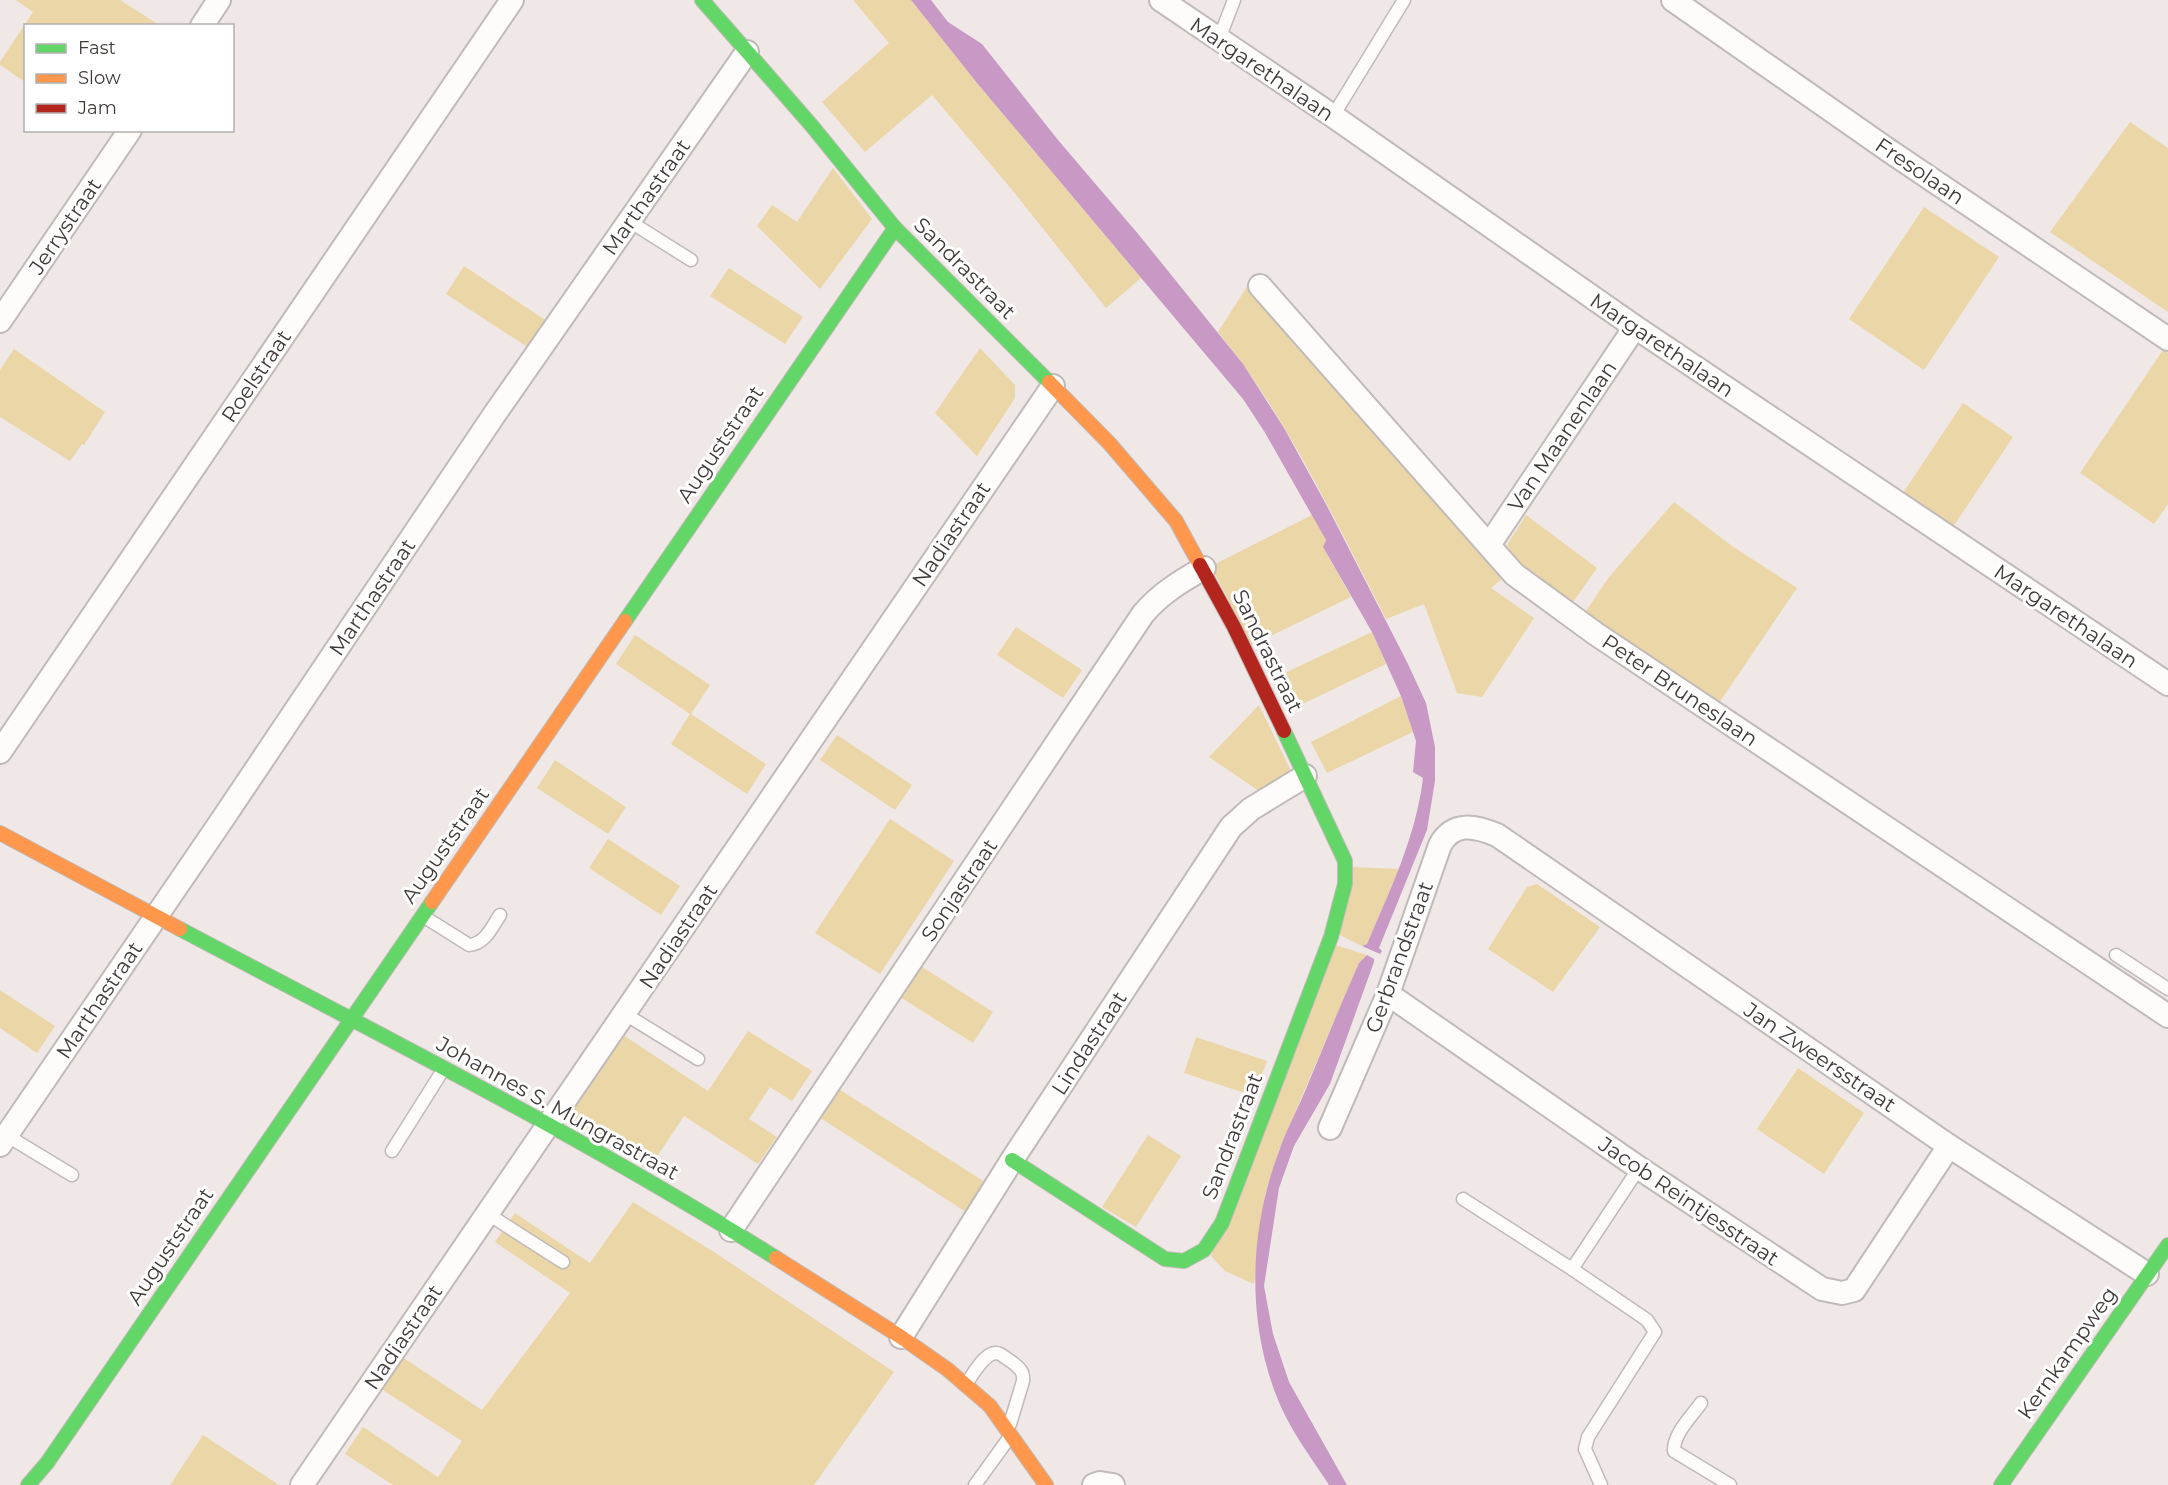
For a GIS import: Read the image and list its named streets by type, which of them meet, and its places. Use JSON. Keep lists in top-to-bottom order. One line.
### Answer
{"streets":{"street":["Margarethalaan","Fresolaan","Marthastraat","Jerrystraat","Sandrastraat","Roelstraat","Van Maanenlaan","Auguststraat","Nadiastraat","Peter Bruneslaan","Sonjastraat","Gerbrandstraat","Lindastraat","Jan Zweersstraat","Johannes S. Mungrastraat","Jacob Reintjesstraat","Kernkampweg"]},"crossings":[["Margarethalaan","Van Maanenlaan"],["Marthastraat","Sandrastraat"],["Marthastraat","Johannes S. Mungrastraat"],["Sandrastraat","Auguststraat"],["Sandrastraat","Nadiastraat"],["Sandrastraat","Sonjastraat"],["Sandrastraat","Lindastraat"],["Van Maanenlaan","Peter Bruneslaan"],["Auguststraat","Johannes S. Mungrastraat"],["Nadiastraat","Johannes S. Mungrastraat"],["Sonjastraat","Johannes S. Mungrastraat"],["Gerbrandstraat","Jan Zweersstraat"],["Gerbrandstraat","Jacob Reintjesstraat"],["Lindastraat","Johannes S. Mungrastraat"],["Jan Zweersstraat","Jacob Reintjesstraat"],["Jan Zweersstraat","Kernkampweg"]],"legend":["Fast","Slow","Jam"]}
